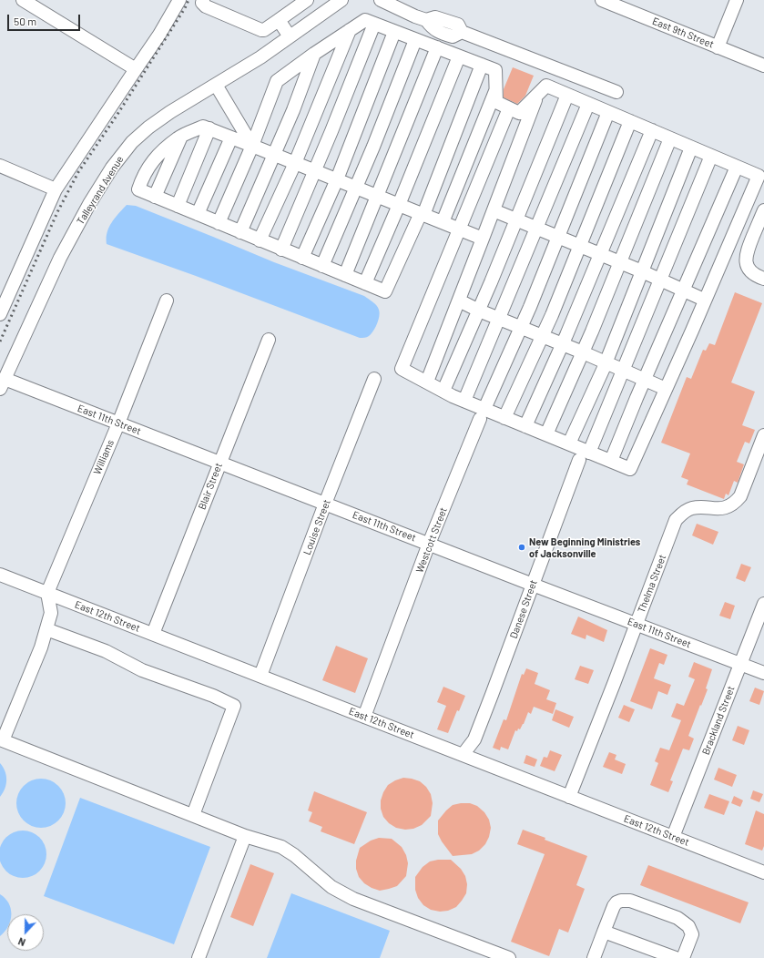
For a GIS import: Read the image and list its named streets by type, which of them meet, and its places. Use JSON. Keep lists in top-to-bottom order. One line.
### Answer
{"streets":{"street":["East 9th Street","Talleyrand Avenue","East 11th Street","Williams","Blair Street","Louise Street","Westcott Street","Thelma Street","Danese Street","East 12th Street","Brackland Street"]},"crossings":[["Talleyrand Avenue","East 11th Street"],["East 11th Street","Williams"],["East 11th Street","Blair Street"],["East 11th Street","Louise Street"],["East 11th Street","Westcott Street"],["East 11th Street","Thelma Street"],["East 11th Street","Danese Street"],["East 11th Street","Brackland Street"],["Williams","East 12th Street"],["Blair Street","East 12th Street"],["Louise Street","East 12th Street"],["Westcott Street","East 12th Street"],["Thelma Street","East 12th Street"],["Danese Street","East 12th Street"],["East 12th Street","Brackland Street"]],"places":["New Beginning Ministries of Jacksonville"],"scale_bar":"50 m","north":"bottom"}
